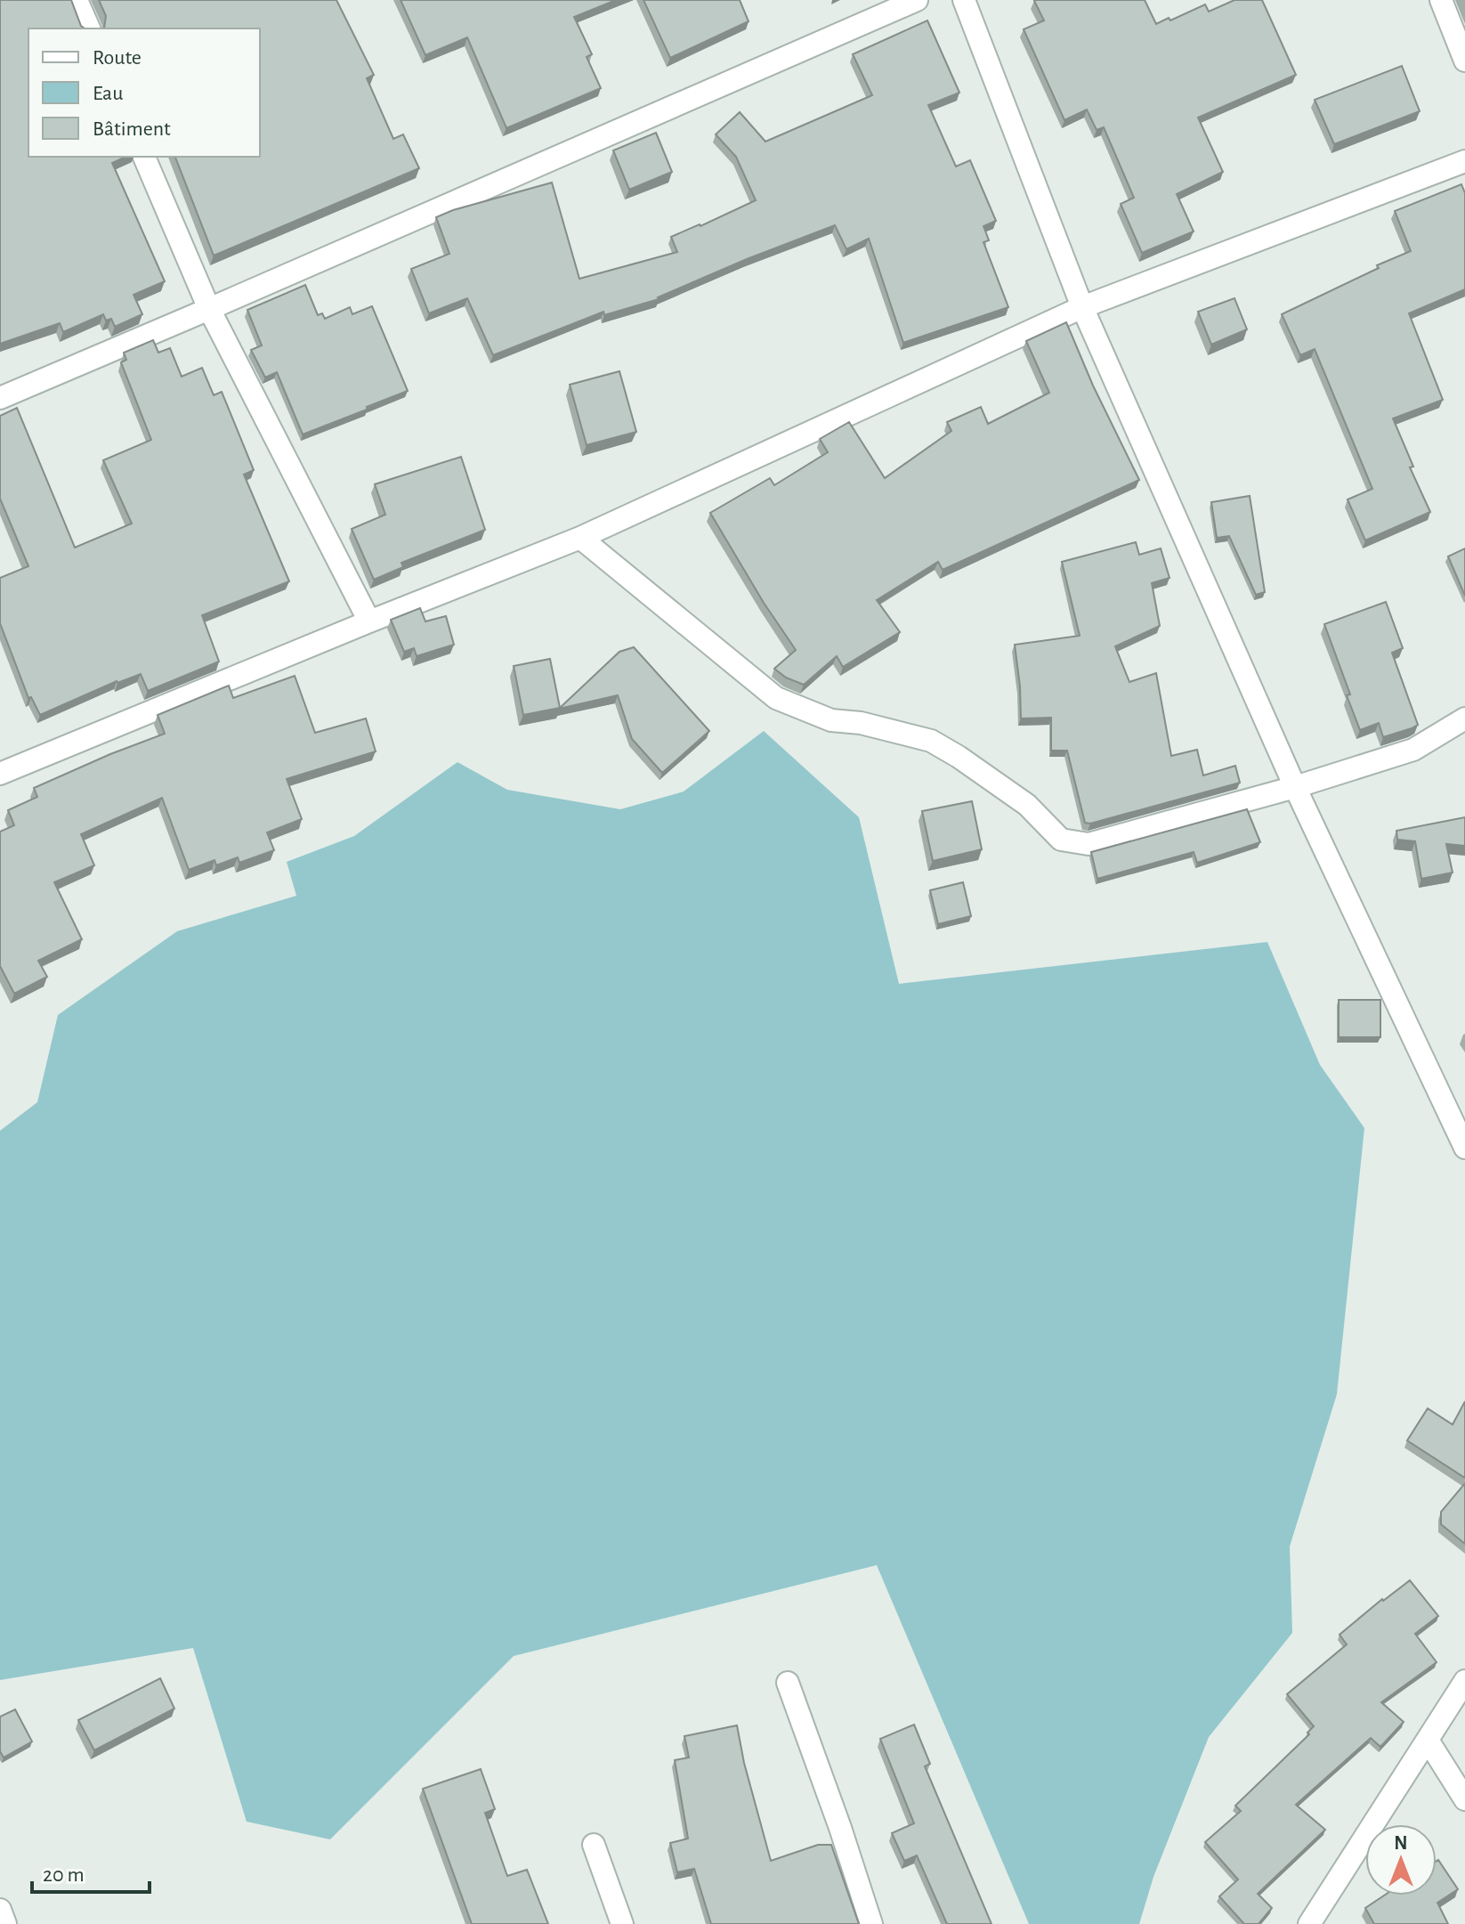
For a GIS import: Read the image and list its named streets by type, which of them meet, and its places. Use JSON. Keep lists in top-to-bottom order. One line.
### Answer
{"legend":["Route","Eau","Bâtiment"],"scale_bar":"20 m","north":"top"}
